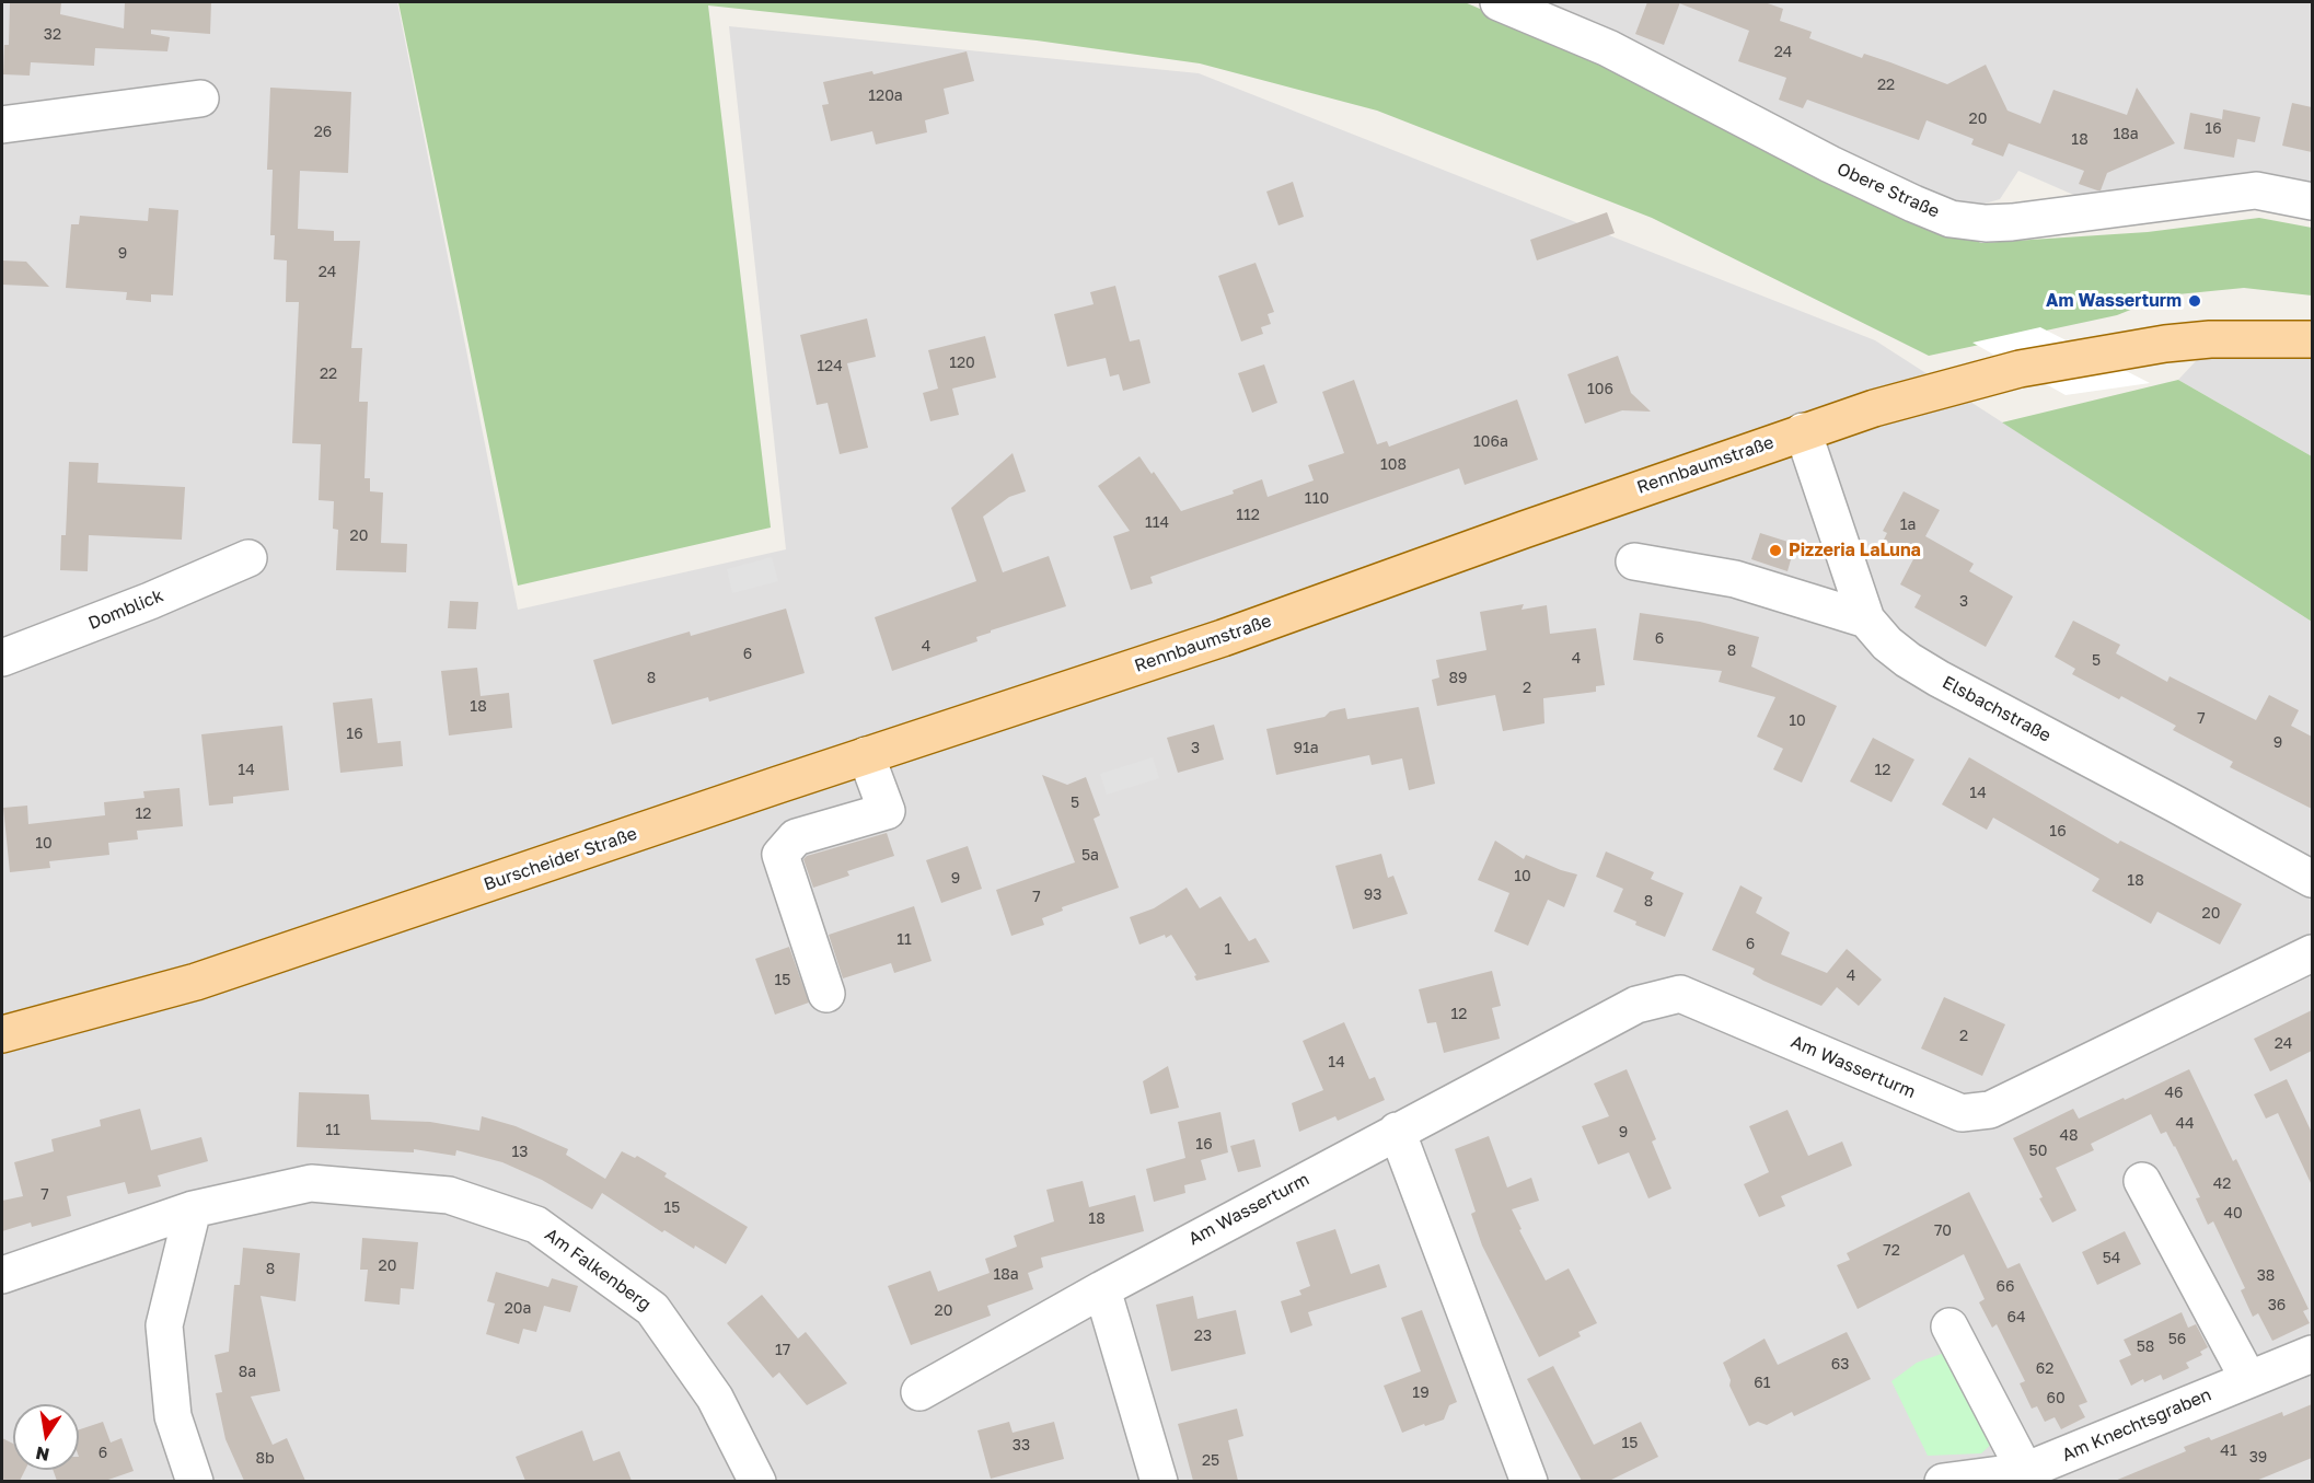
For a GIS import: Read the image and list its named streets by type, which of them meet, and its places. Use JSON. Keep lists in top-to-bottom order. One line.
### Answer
{"streets":{"main road":["Rennbaumstraße","Burscheider Straße"],"street":["Obere Straße","Domblick","Elsbachstraße","Am Wasserturm","Am Falkenberg","Am Knechtsgraben"]},"crossings":[["Rennbaumstraße","Elsbachstraße"],["Rennbaumstraße","Burscheider Straße"]],"places":["Am Wasserturm","Pizzeria LaLuna"],"house_numbers":["32","24","22","120a","20","16","26","18a","18","9","24","120","124","22","106","106a","108","110","112","114","1a","20","3","6","4","8","6","4","5","8","89","2","18","7","10","16","9","3","91a","14","12","14","5","12","16","10","5a","10","9","18","93","7","8","20","11","6","1","4","15","12","2","24","14","46","44","11","9","48","16","50","13","42","7","15","40","18","70","72","54","20","8","18a","38","66","36","20a","20","64","23","56","58","17","63","62","8a","61","19","60","15","33","41","6","39","8b","25"],"north":"bottom"}
